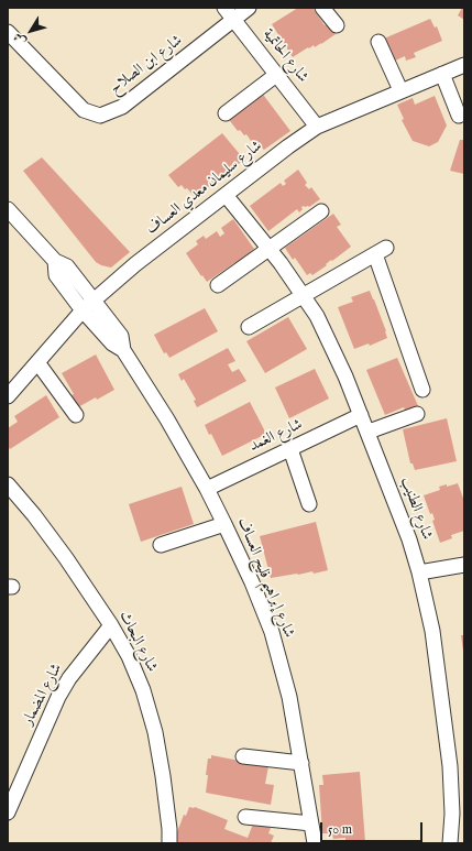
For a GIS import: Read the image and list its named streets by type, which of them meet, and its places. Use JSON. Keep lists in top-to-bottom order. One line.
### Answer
{"streets":{"street":["شارع الحاتمية","شارع ابن الصلاح","شارع سليمان معدي العساف","شارع الغمد","شارع الطنيب","شارع إبراهيم فليح العساف","شارع البحاث","شارع المضمار"]},"crossings":[["شارع الحاتمية","شارع ابن الصلاح"],["شارع الحاتمية","شارع سليمان معدي العساف"],["شارع سليمان معدي العساف","شارع الطنيب"],["شارع سليمان معدي العساف","شارع إبراهيم فليح العساف"],["شارع الغمد","شارع الطنيب"],["شارع الغمد","شارع إبراهيم فليح العساف"],["شارع البحاث","شارع المضمار"]],"scale_bar":"50 m","north":"bottom left"}
